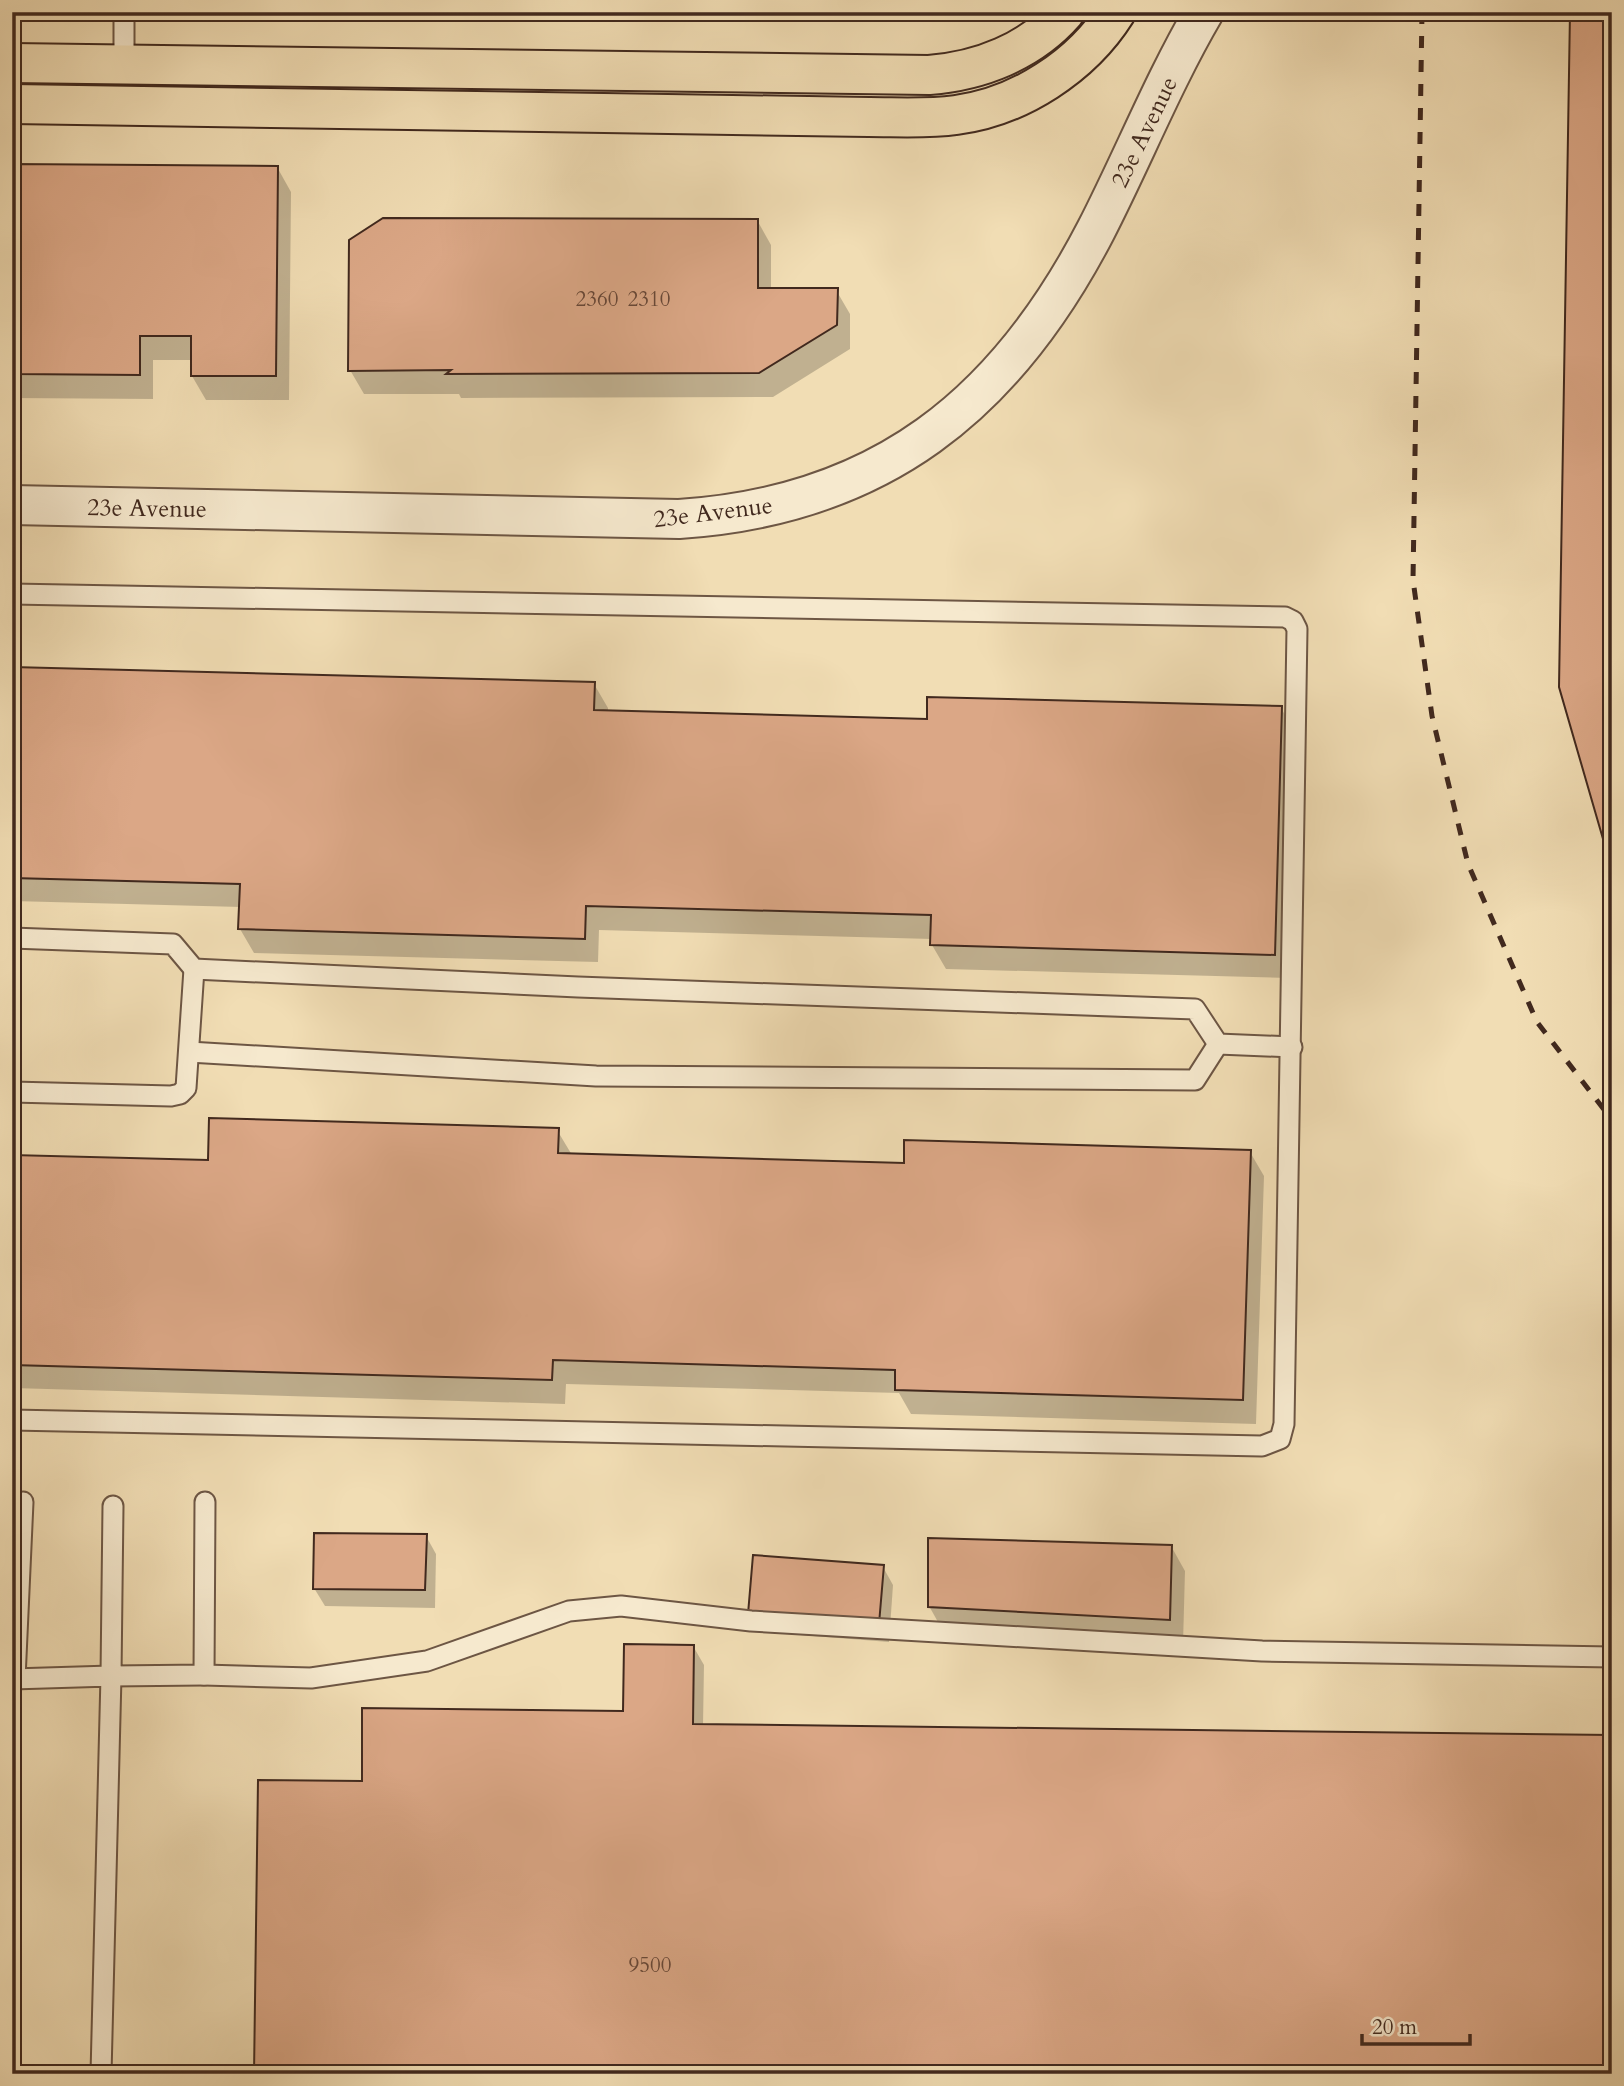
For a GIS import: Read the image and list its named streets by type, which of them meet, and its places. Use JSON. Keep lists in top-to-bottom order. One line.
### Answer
{"streets":{"street":["23e Avenue"]},"house_numbers":["2360","2310","9500"],"scale_bar":"20 m"}
